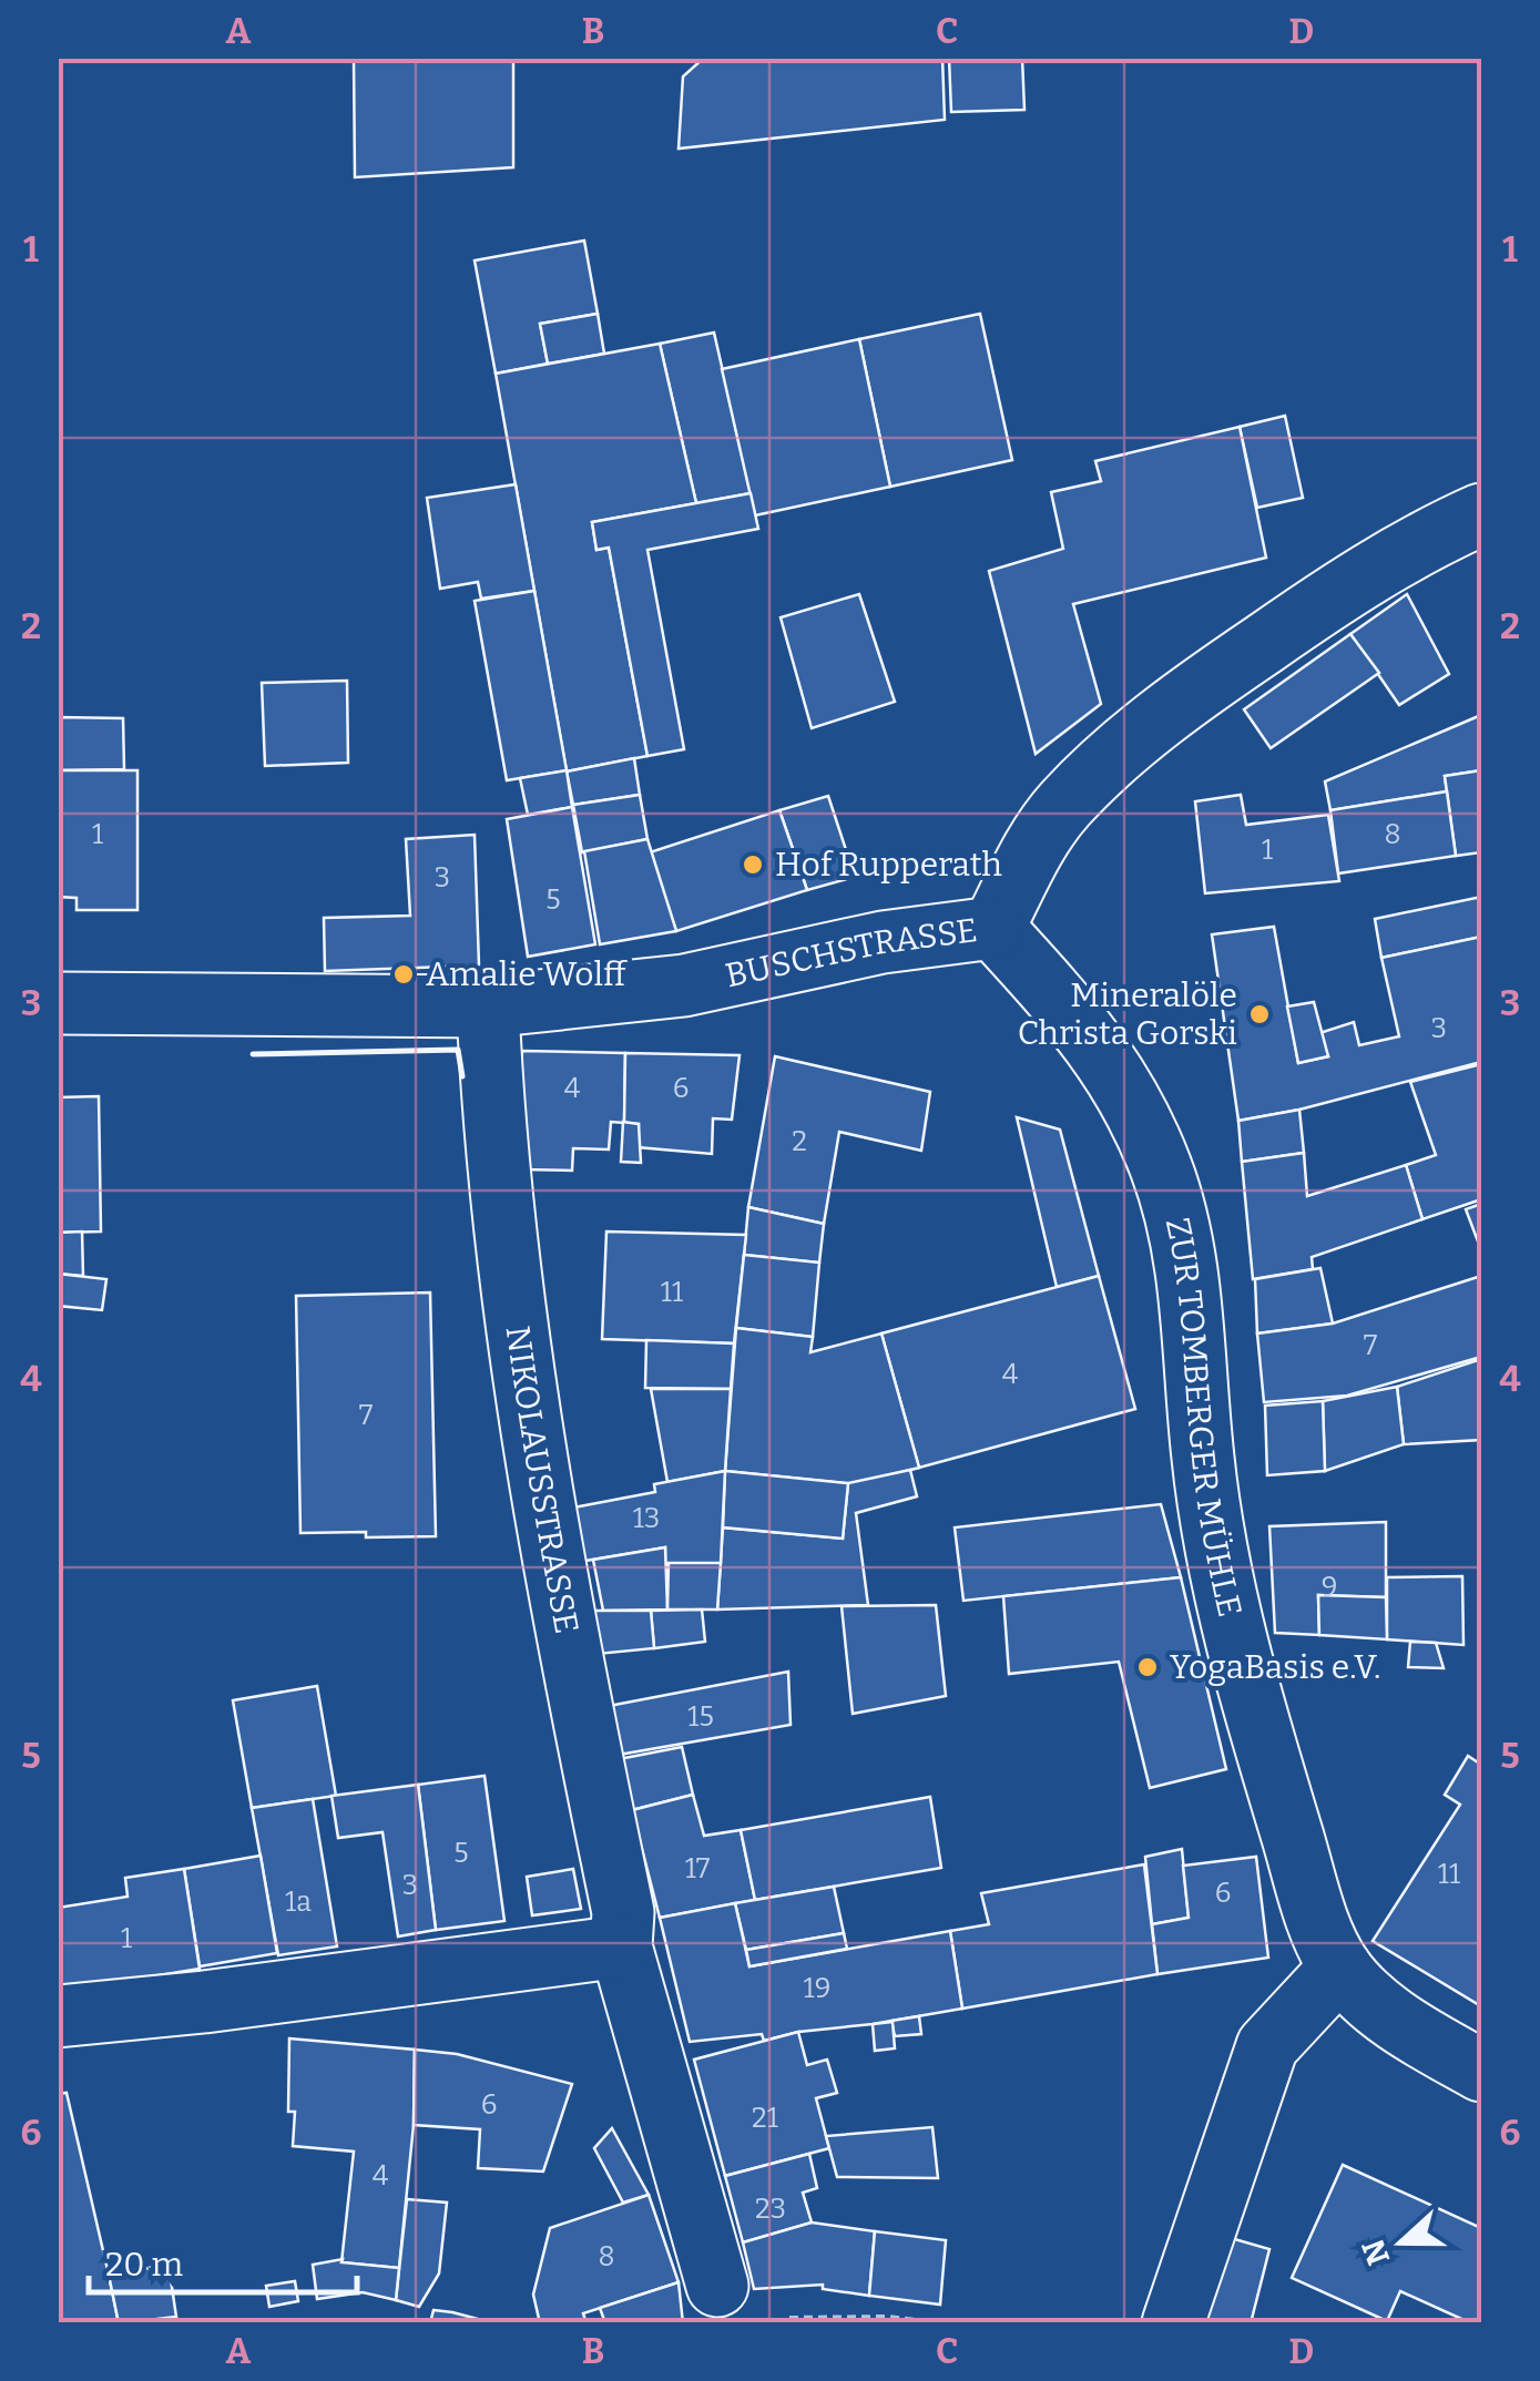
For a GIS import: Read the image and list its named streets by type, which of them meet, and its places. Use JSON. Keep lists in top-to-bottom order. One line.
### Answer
{"streets":{"street":["BUSCHSTRASSE","ZUR TOMBERGER MÜHLE","NIKOLAUSSTRASSE"]},"crossings":[["BUSCHSTRASSE","ZUR TOMBERGER MÜHLE"],["BUSCHSTRASSE","NIKOLAUSSTRASSE"]],"places":["Hof Rupperath","Amalie Wolff","Mineralöle Christa Gorski","YogaBasis e.V."],"house_numbers":["1","8","1","3","5","3","4","6","2","11","7","4","7","13","9","15","5","17","11","3","6","1a","1","19","6","21","4","23","8"],"scale_bar":"20 m","north":"left","grid":{"columns":["A","B","C","D"],"rows":["1","2","3","4","5","6"]}}
